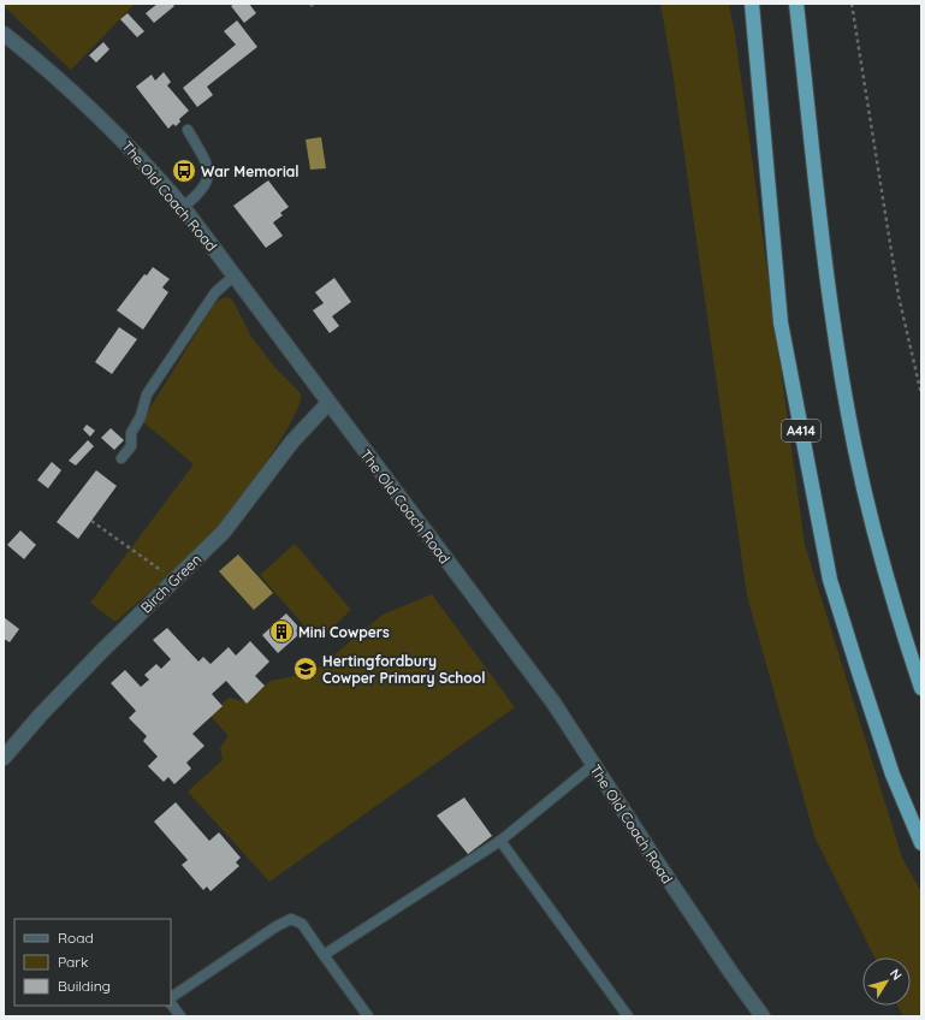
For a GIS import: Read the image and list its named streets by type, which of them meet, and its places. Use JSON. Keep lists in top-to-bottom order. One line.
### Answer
{"streets":{"highway":["A414"],"street":["The Old Coach Road","Birch Green"]},"crossings":[["The Old Coach Road","Birch Green"]],"places":{"bus stop":["War Memorial"],"building":["Mini Cowpers"],"school or university":["Hertingfordbury Cowper Primary School"]},"legend":["Road","Park","Building"],"north":"top right"}
